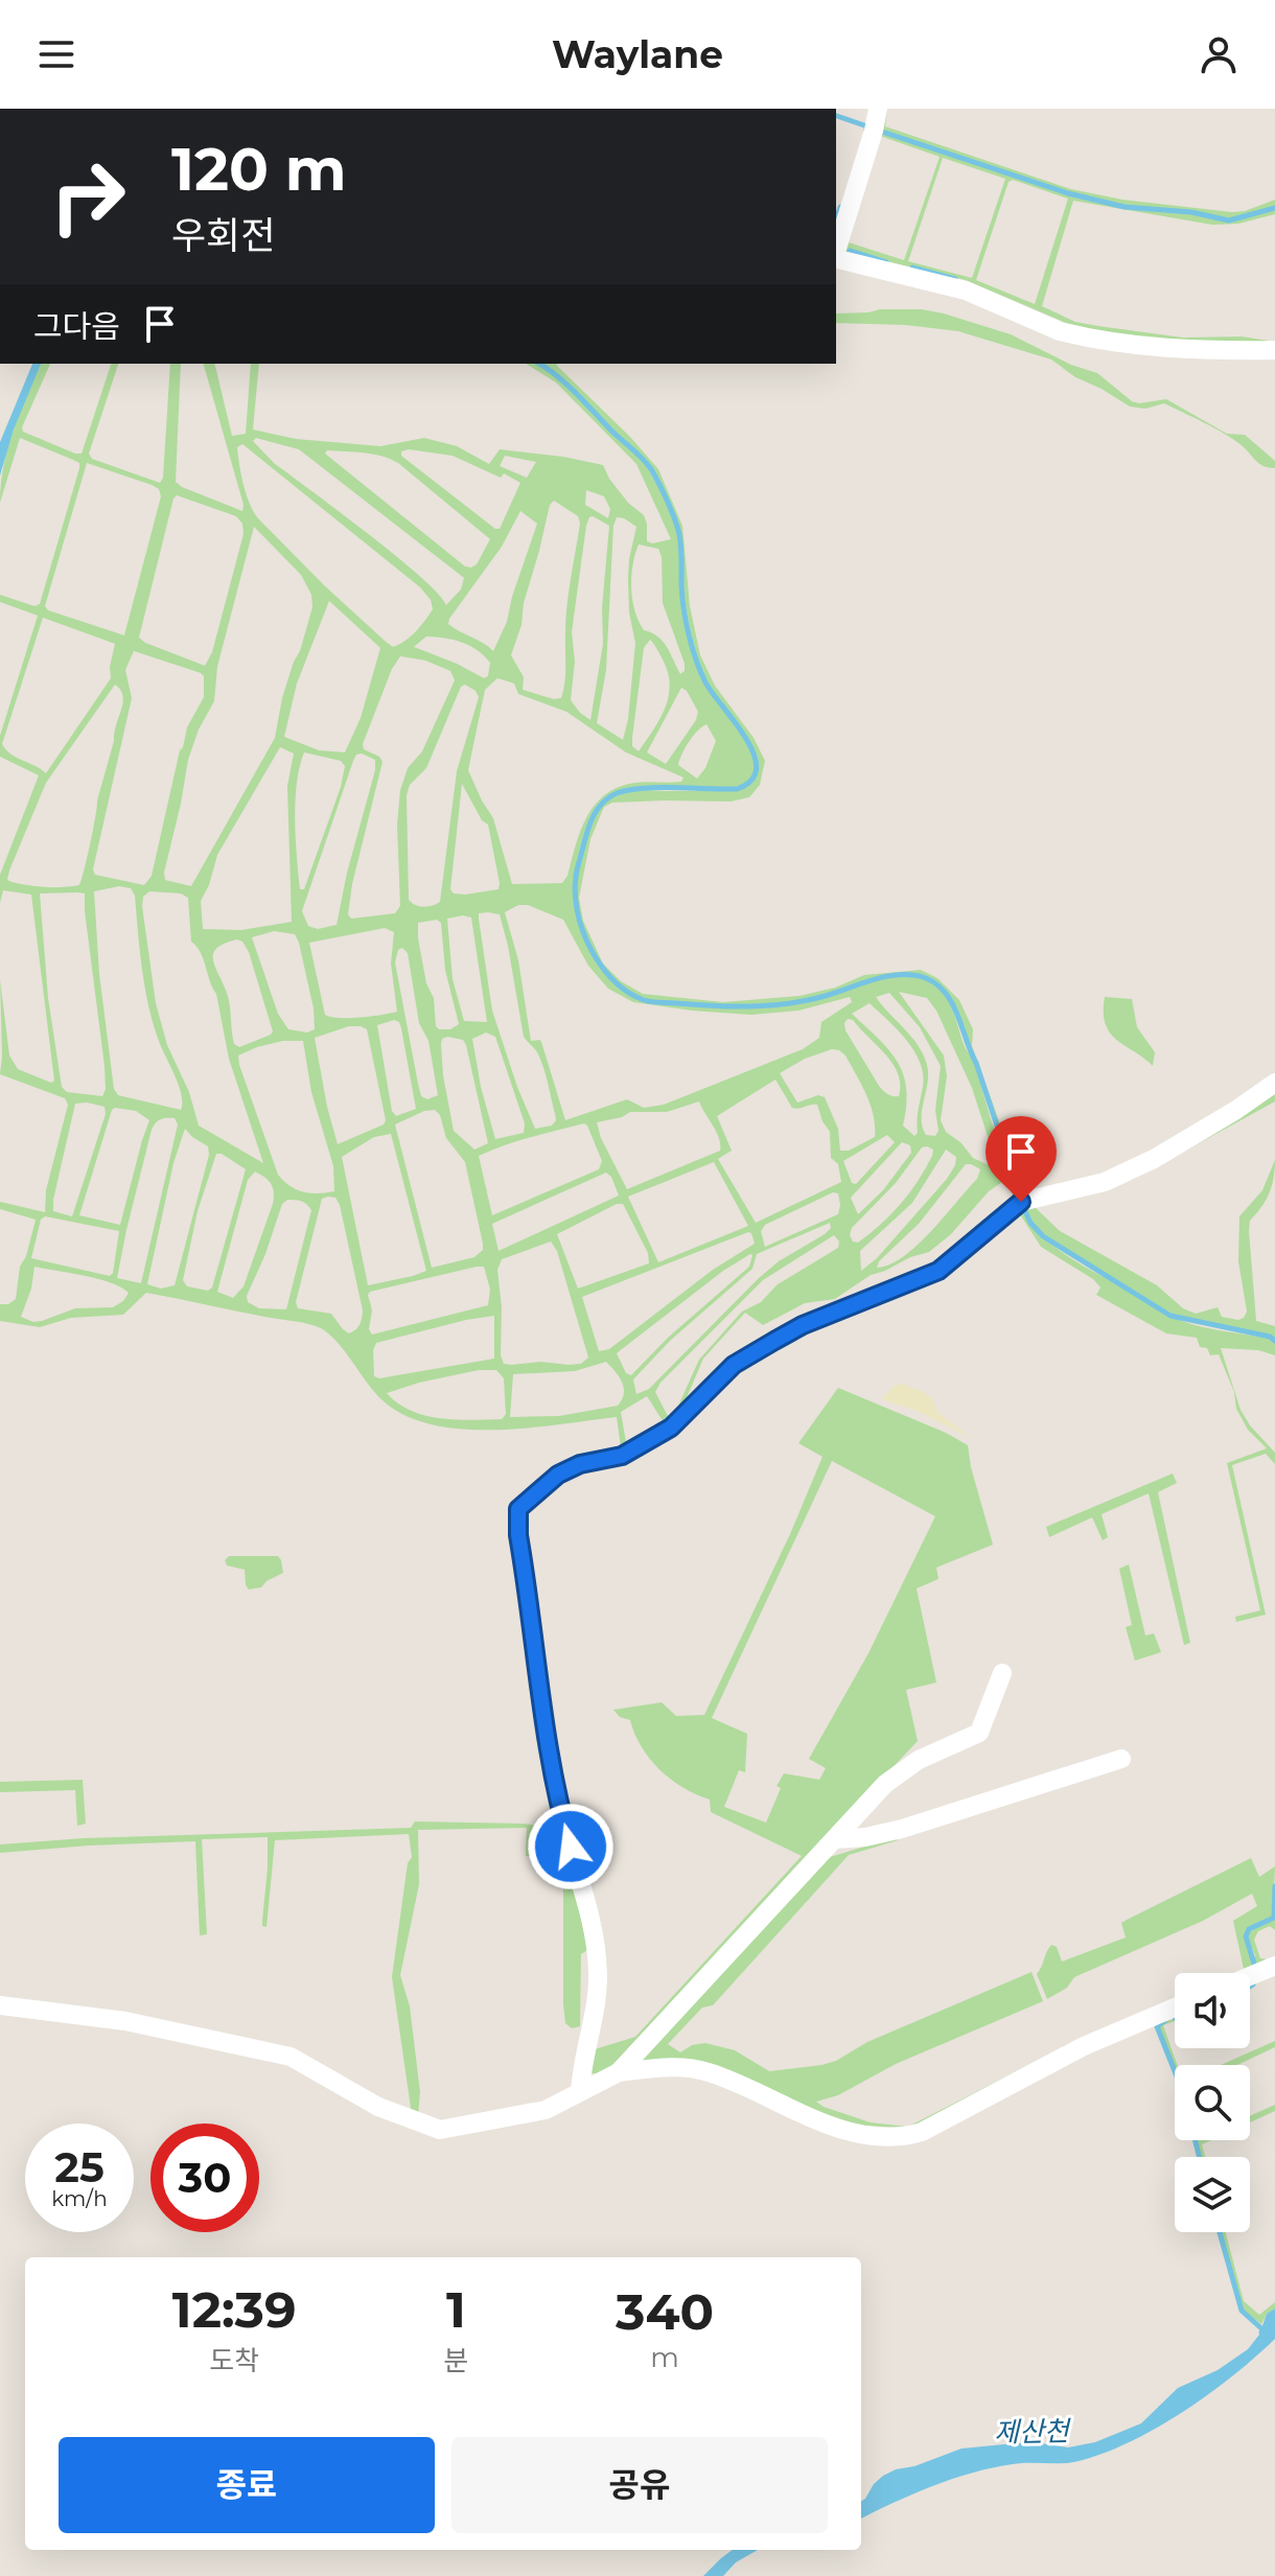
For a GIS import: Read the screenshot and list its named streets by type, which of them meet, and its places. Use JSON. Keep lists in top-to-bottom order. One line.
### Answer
{"water":["제산천"],"page":{"header":"Waylane","turn":["120 m","우회전"],"then":"그다음","speed":"25 km/h","limit":"30","eta":["12:39","도착","1","분","340","m"],"buttons":["종료","공유"]}}
